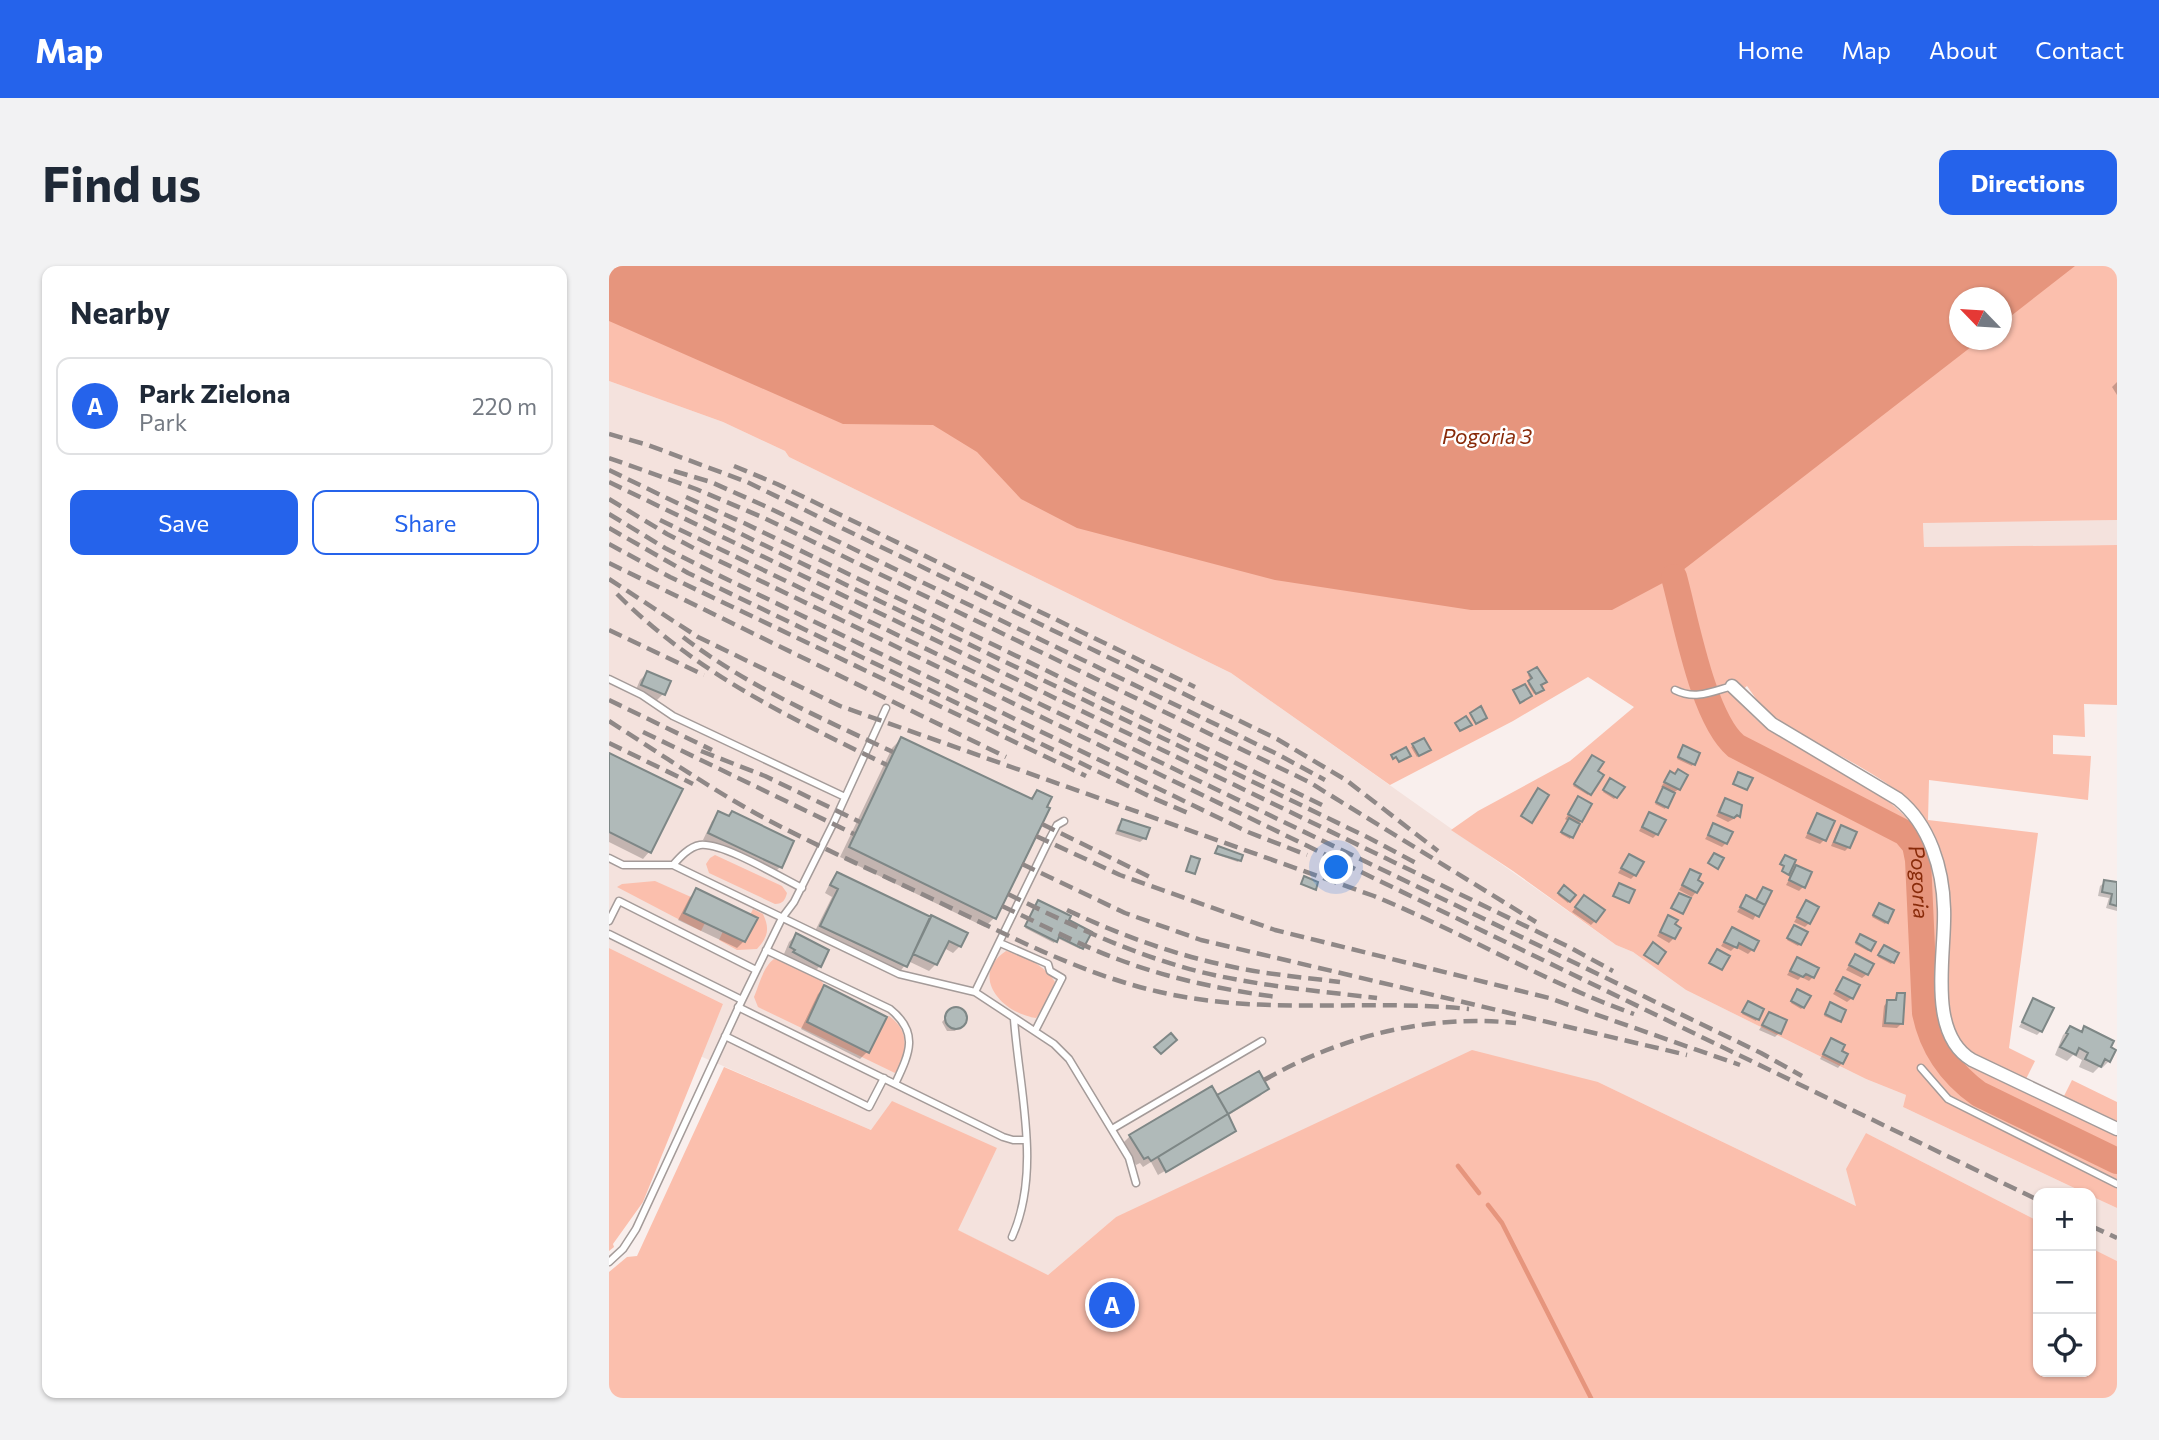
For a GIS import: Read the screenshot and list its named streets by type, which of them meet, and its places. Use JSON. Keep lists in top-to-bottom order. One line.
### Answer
{"water":["Pogoria 3","Pogoria"],"north":"top left","page":{"header":"Map","nav":["Home","Map","About","Contact"],"buttons":["Directions",["Save","Share"]],"title":"Find us","heading":"Nearby","list":[{"mark":"A","name":"Park Zielona","note":"Park","value":"220 m"}],"map_buttons":["+","−"],"pins":"A"}}
